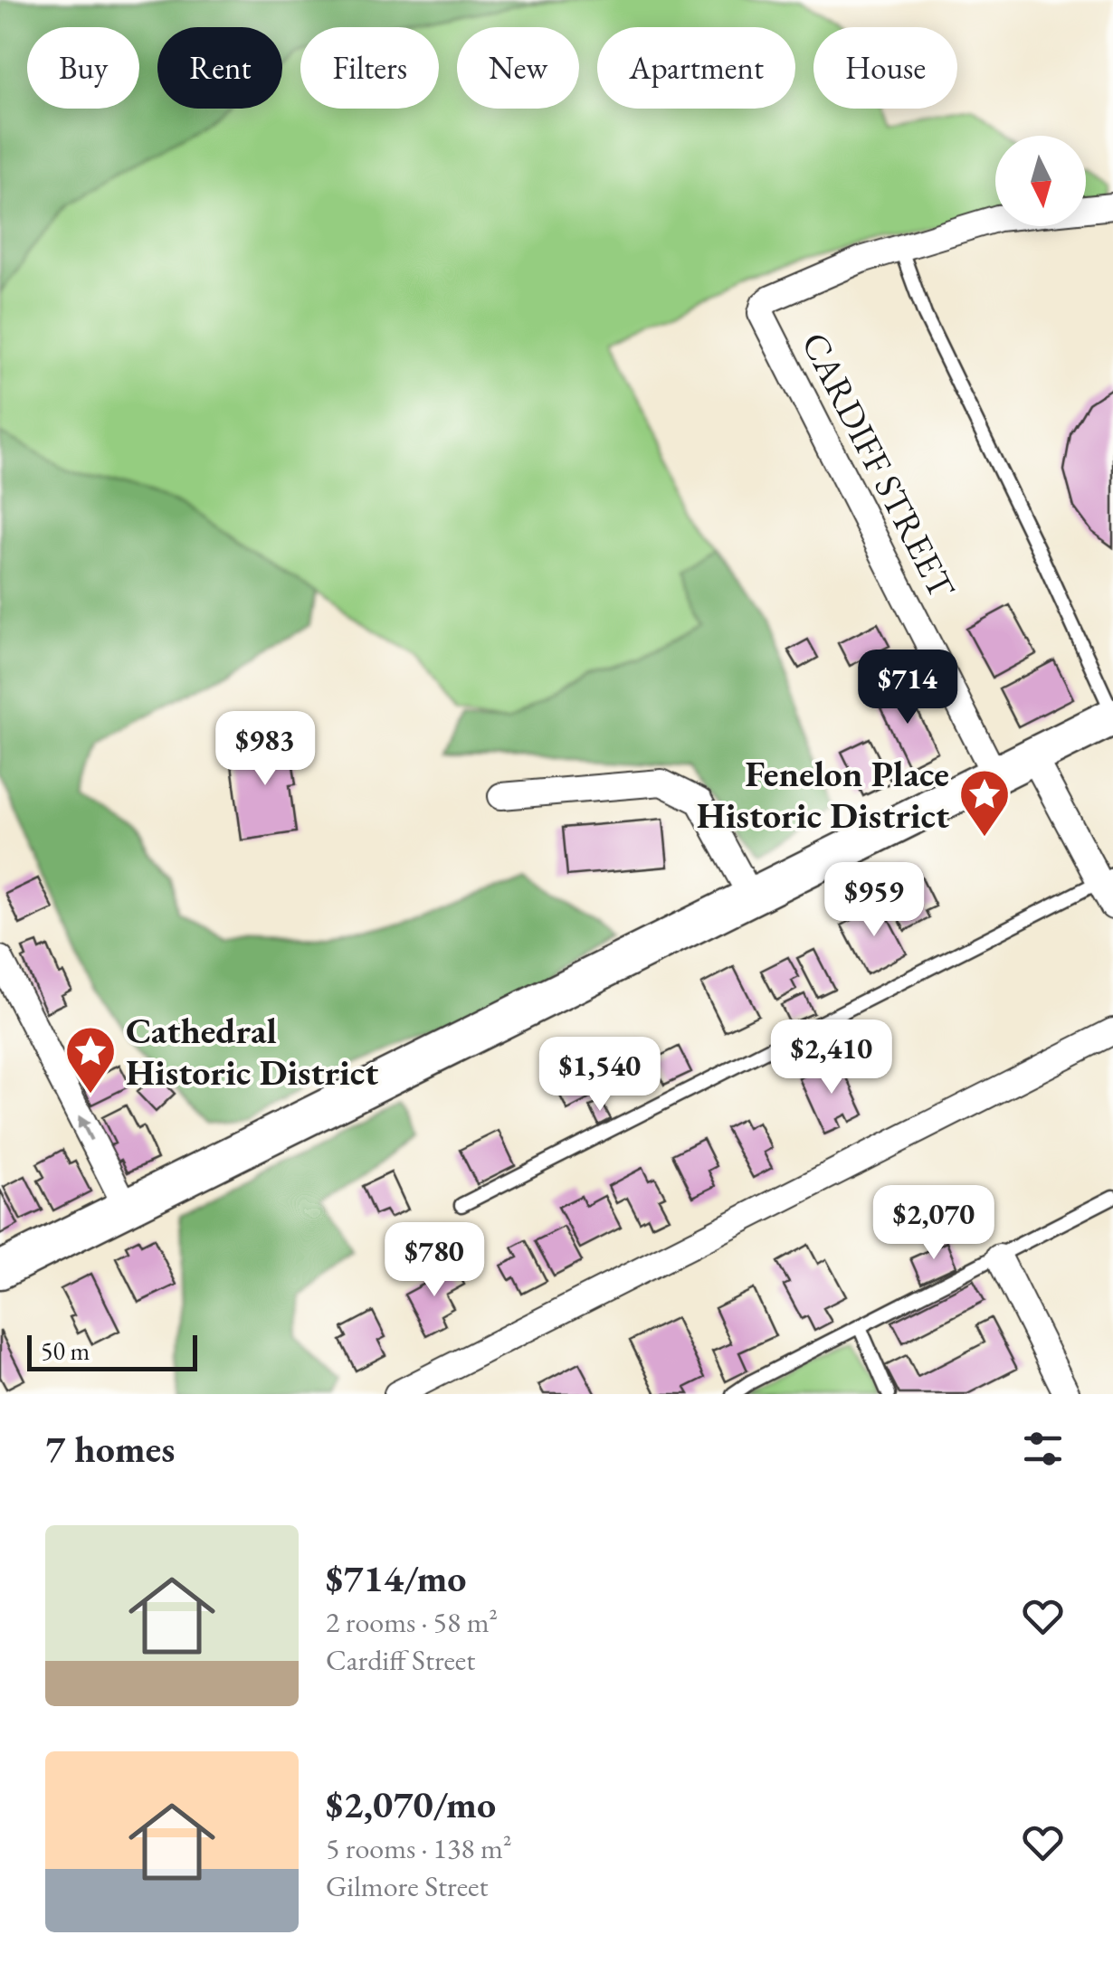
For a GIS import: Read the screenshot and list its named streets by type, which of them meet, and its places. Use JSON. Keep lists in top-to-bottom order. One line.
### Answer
{"streets":{"street":["CARDIFF STREET"]},"places":{"place":["Fenelon Place Historic District","Cathedral Historic District"]},"scale_bar":"50 m","north":"bottom","page":{"chip":["Buy","Rent","Filters","New","Apartment","House"],"price":["$714","$983","$959","$2,410","$1,540","$2,070","$780"],"scale":"50 m","heading":"7 homes","list":[{"name":"$714/mo","note":"2 rooms · 58 m² · Cardiff Street"},{"name":"$2,070/mo","note":"5 rooms · 138 m² · Gilmore Street"}]}}
